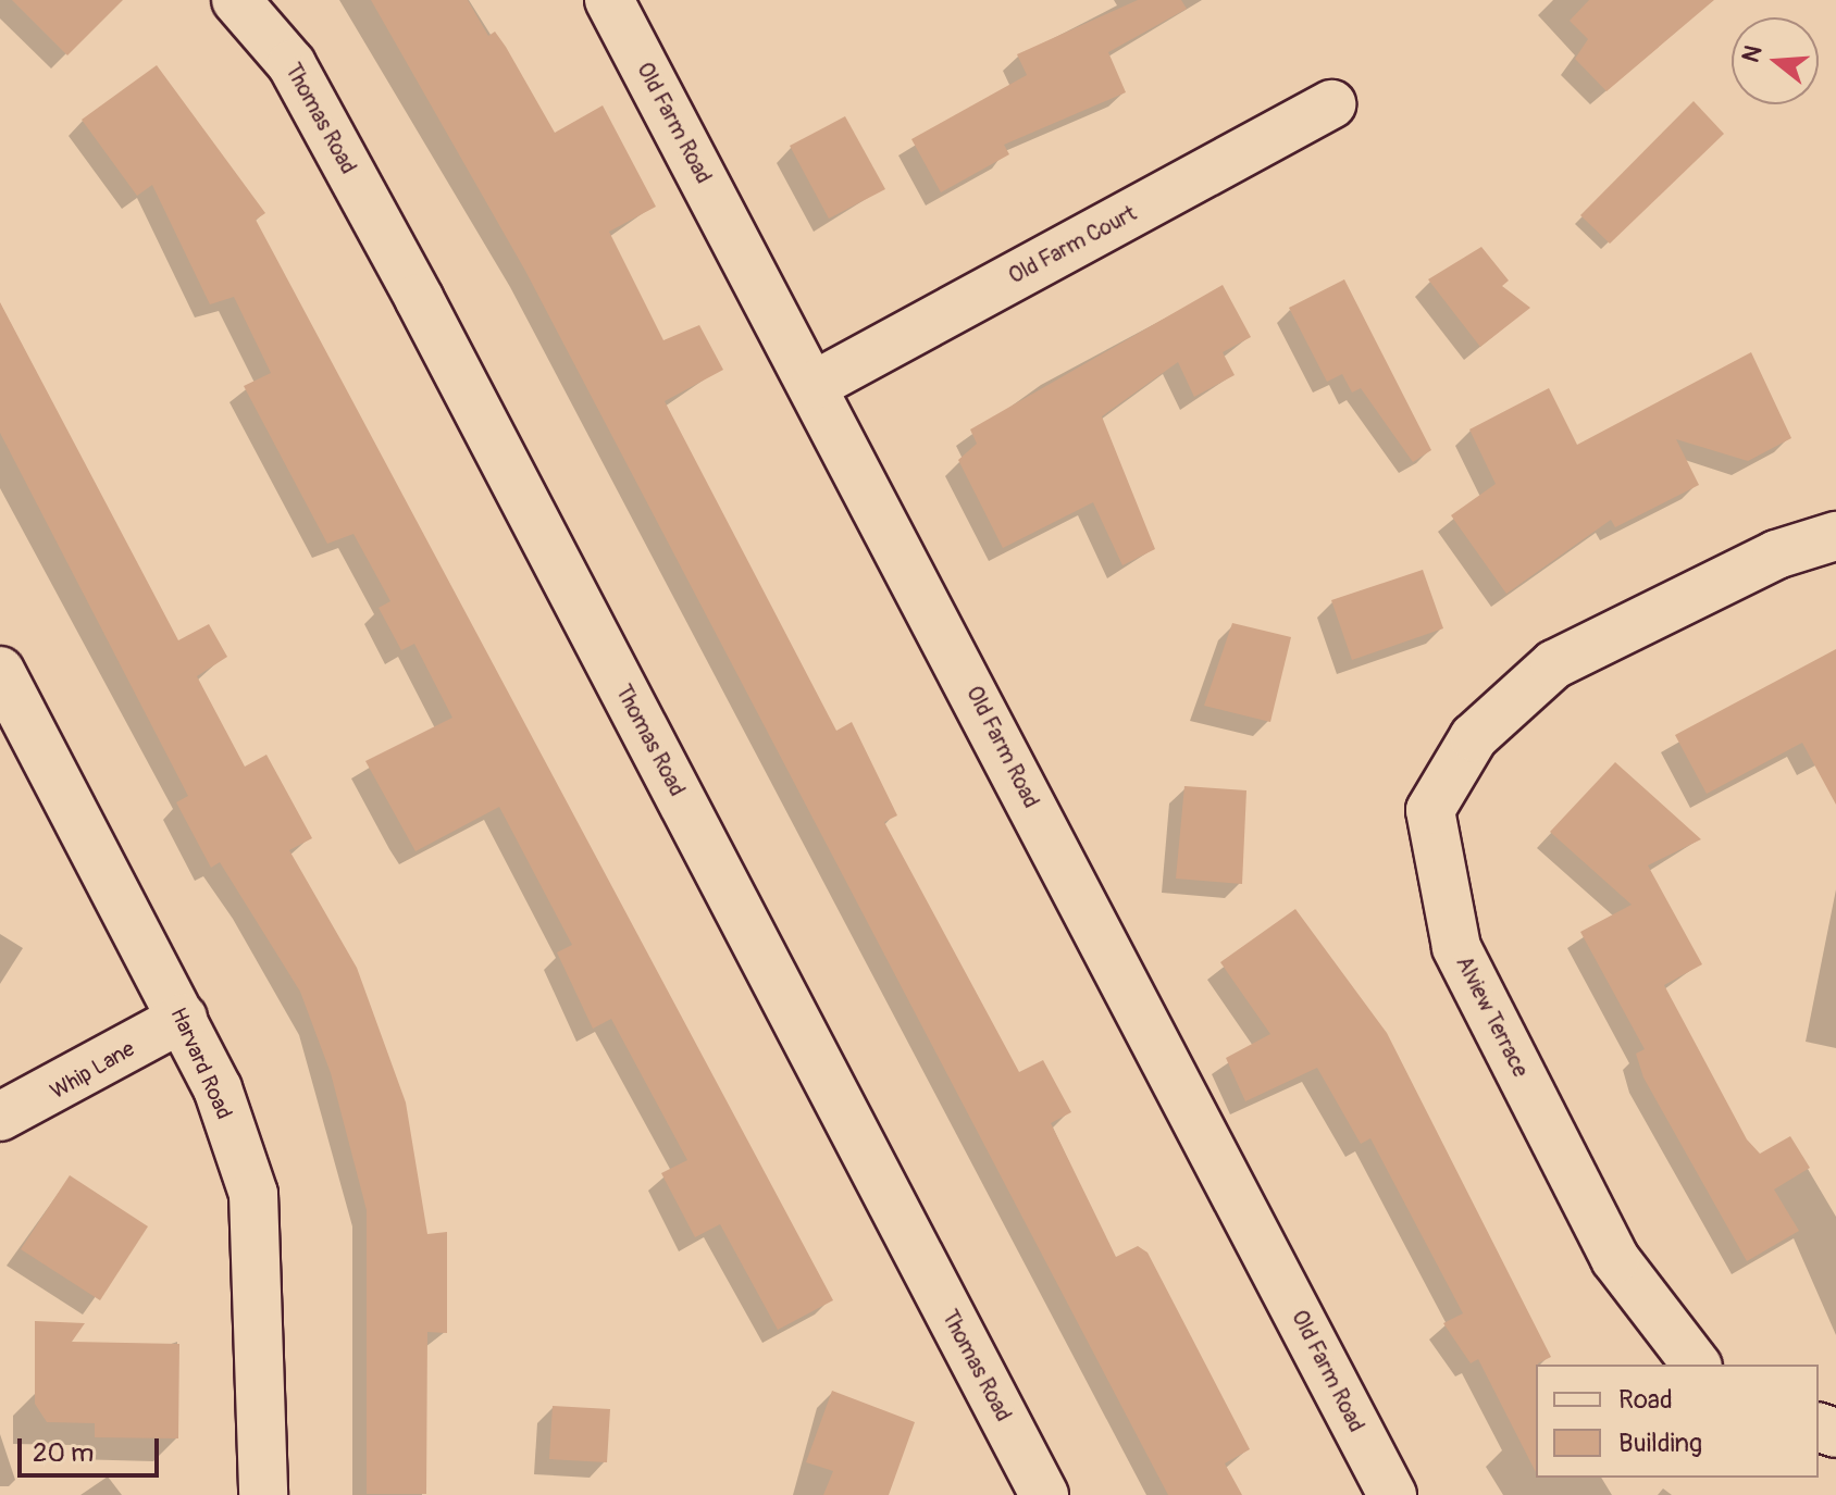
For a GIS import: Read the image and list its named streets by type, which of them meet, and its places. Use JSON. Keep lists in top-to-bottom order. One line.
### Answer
{"streets":{"street":["Thomas Road","Old Farm Road","Old Farm Court","Alview Terrace","Harvard Road","Whip Lane"]},"crossings":[["Old Farm Road","Old Farm Court"],["Harvard Road","Whip Lane"]],"legend":["Road","Building"],"scale_bar":"20 m","north":"left"}
